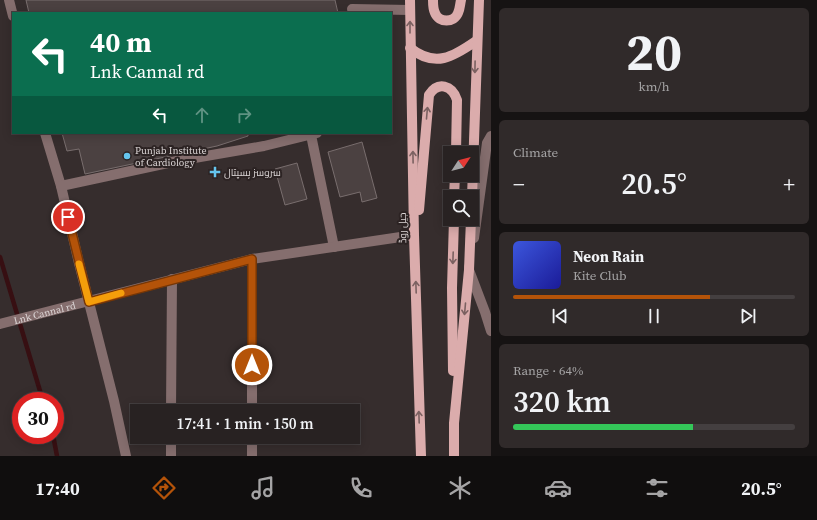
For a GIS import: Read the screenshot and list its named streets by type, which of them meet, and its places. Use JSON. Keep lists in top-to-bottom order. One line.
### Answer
{"streets":{"main road":["جیل روڈ"],"street":["Lnk Cannal rd"]},"crossings":[["جیل روڈ","Lnk Cannal rd"]],"places":{"other":["Punjab Institute of Cardiology"],"health":["سروسز ہسپتال"]},"north":"top right","page":{"tile":[["20","km/h"],"Climate",["Range · 64%","320 km"]],"turn":["40 m","Lnk Cannal rd"],"heat":["−","20.5°","+"],"song":["Neon Rain","Kite Club"],"limit":"30","trip":"17:41 · 1 min · 150 m","tabs":["17:40","20.5°"]}}
